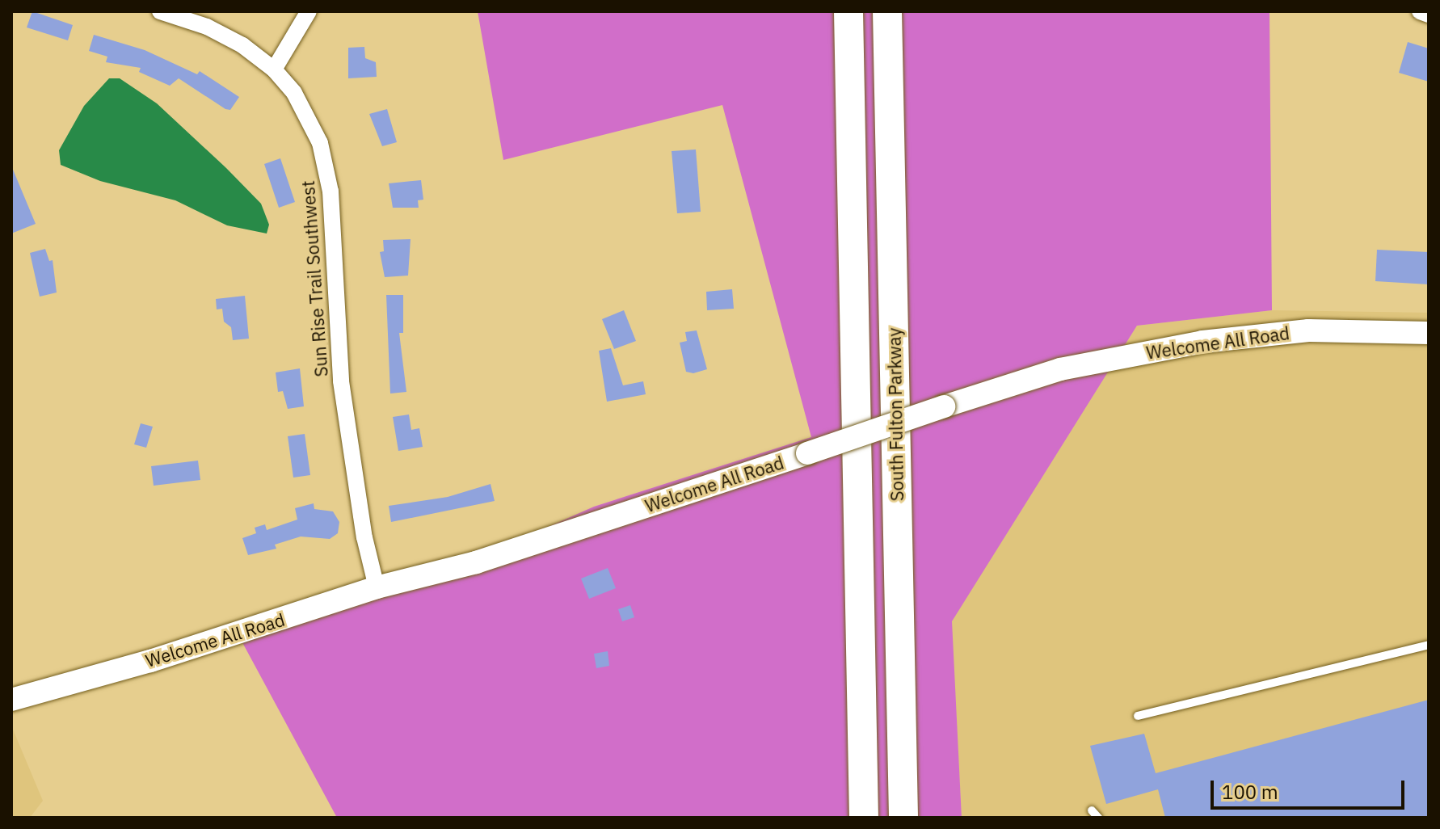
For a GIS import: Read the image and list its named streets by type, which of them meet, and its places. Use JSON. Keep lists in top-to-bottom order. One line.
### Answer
{"streets":{"highway":["South Fulton Parkway"],"street":["Sun Rise Trail Southwest","Welcome All Road"]},"crossings":[["Sun Rise Trail Southwest","Welcome All Road"]],"scale_bar":"100 m"}
